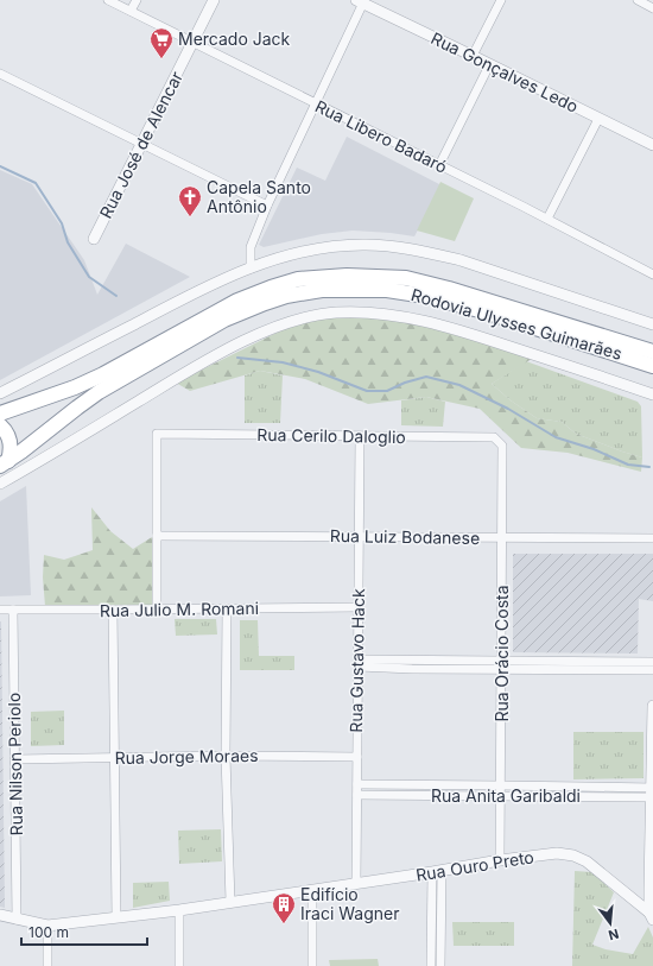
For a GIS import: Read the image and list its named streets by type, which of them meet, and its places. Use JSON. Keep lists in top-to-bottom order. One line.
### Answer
{"streets":{"highway":["Rodovia Ulysses Guimarães"],"street":["Rua Gonçalves Ledo","Rua Libero Badaró","Rua José de Alencar","Rua Cerilo Daloglio","Rua Luiz Bodanese","Rua Julio M. Romani","Rua Orácio Costa","Rua Gustavo Hack","Rua Jorge Moraes","Rua Nilson Periolo","Rua Anita Garibaldi","Rua Ouro Preto"]},"crossings":[["Rua Libero Badaró","Rua José de Alencar"],["Rua Cerilo Daloglio","Rua Luiz Bodanese"],["Rua Cerilo Daloglio","Rua Orácio Costa"],["Rua Cerilo Daloglio","Rua Gustavo Hack"],["Rua Luiz Bodanese","Rua Orácio Costa"],["Rua Luiz Bodanese","Rua Gustavo Hack"],["Rua Julio M. Romani","Rua Gustavo Hack"],["Rua Julio M. Romani","Rua Nilson Periolo"],["Rua Orácio Costa","Rua Anita Garibaldi"],["Rua Orácio Costa","Rua Ouro Preto"],["Rua Gustavo Hack","Rua Jorge Moraes"],["Rua Gustavo Hack","Rua Anita Garibaldi"],["Rua Gustavo Hack","Rua Ouro Preto"],["Rua Jorge Moraes","Rua Nilson Periolo"],["Rua Nilson Periolo","Rua Ouro Preto"]],"places":{"supermarket":["Mercado Jack"],"church":["Capela Santo Antônio"],"building":["Edifício Iraci Wagner"]},"scale_bar":"100 m","north":"bottom"}
